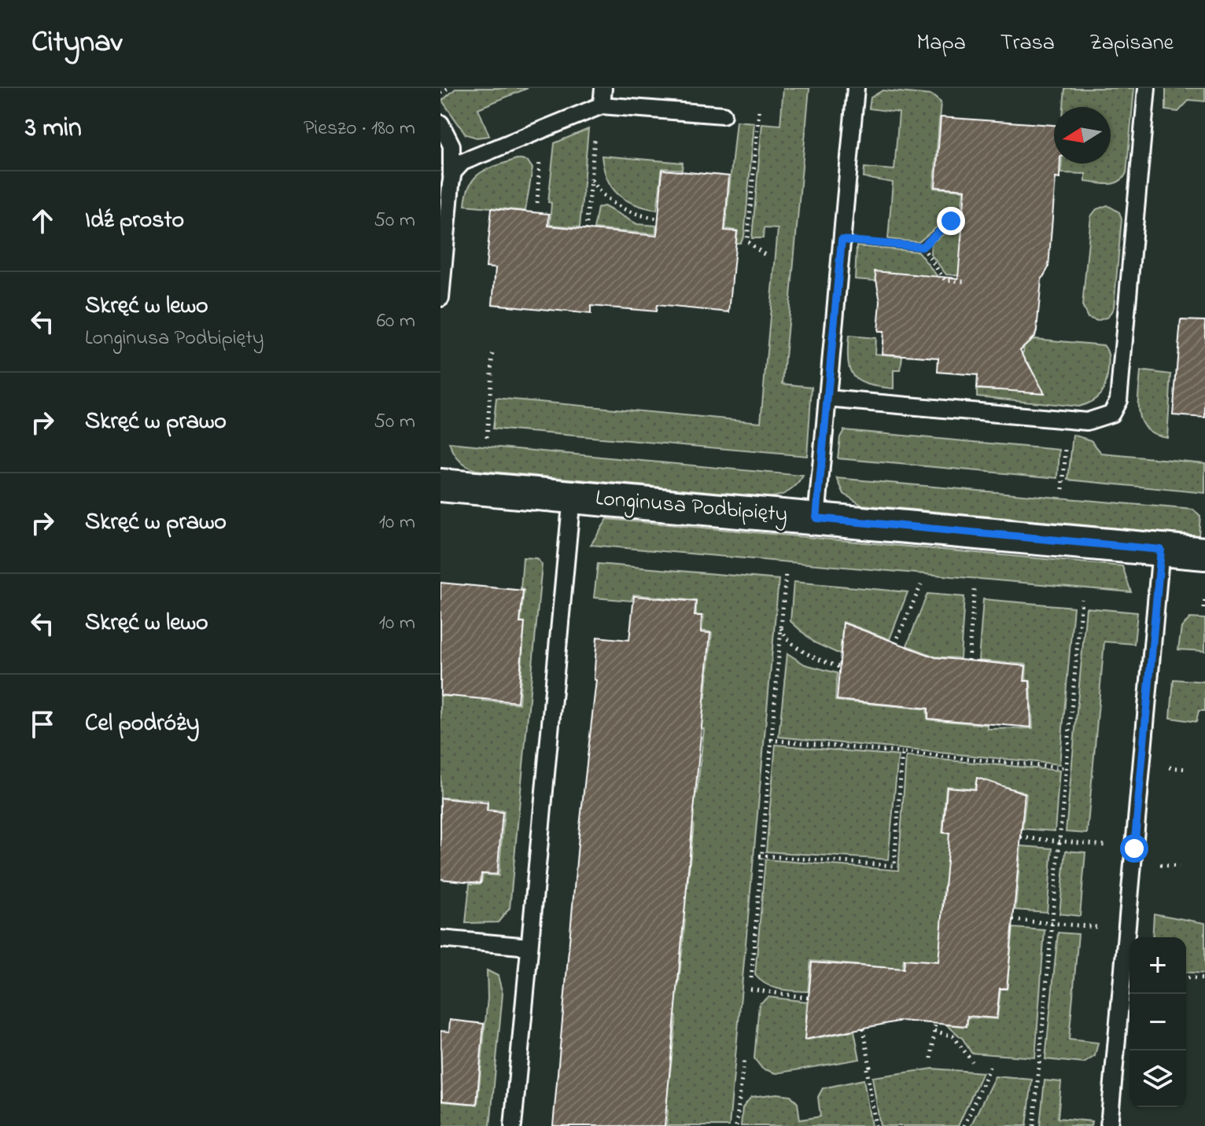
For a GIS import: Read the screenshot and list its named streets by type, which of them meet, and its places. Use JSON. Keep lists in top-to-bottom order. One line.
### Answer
{"streets":{"street":["Longinusa Podbipięty"]},"north":"left","page":{"header":"Citynav","nav":["Mapa","Trasa","Zapisane"],"heading":["3 min","Pieszo · 180 m"],"list":[["Idź prosto","50 m"],["Skręć w lewo","Longinusa Podbipięty","60 m"],["Skręć w prawo","50 m"],["Skręć w prawo","10 m"],["Skręć w lewo","10 m"],"Cel podróży"],"map_buttons":["+","−"]}}
